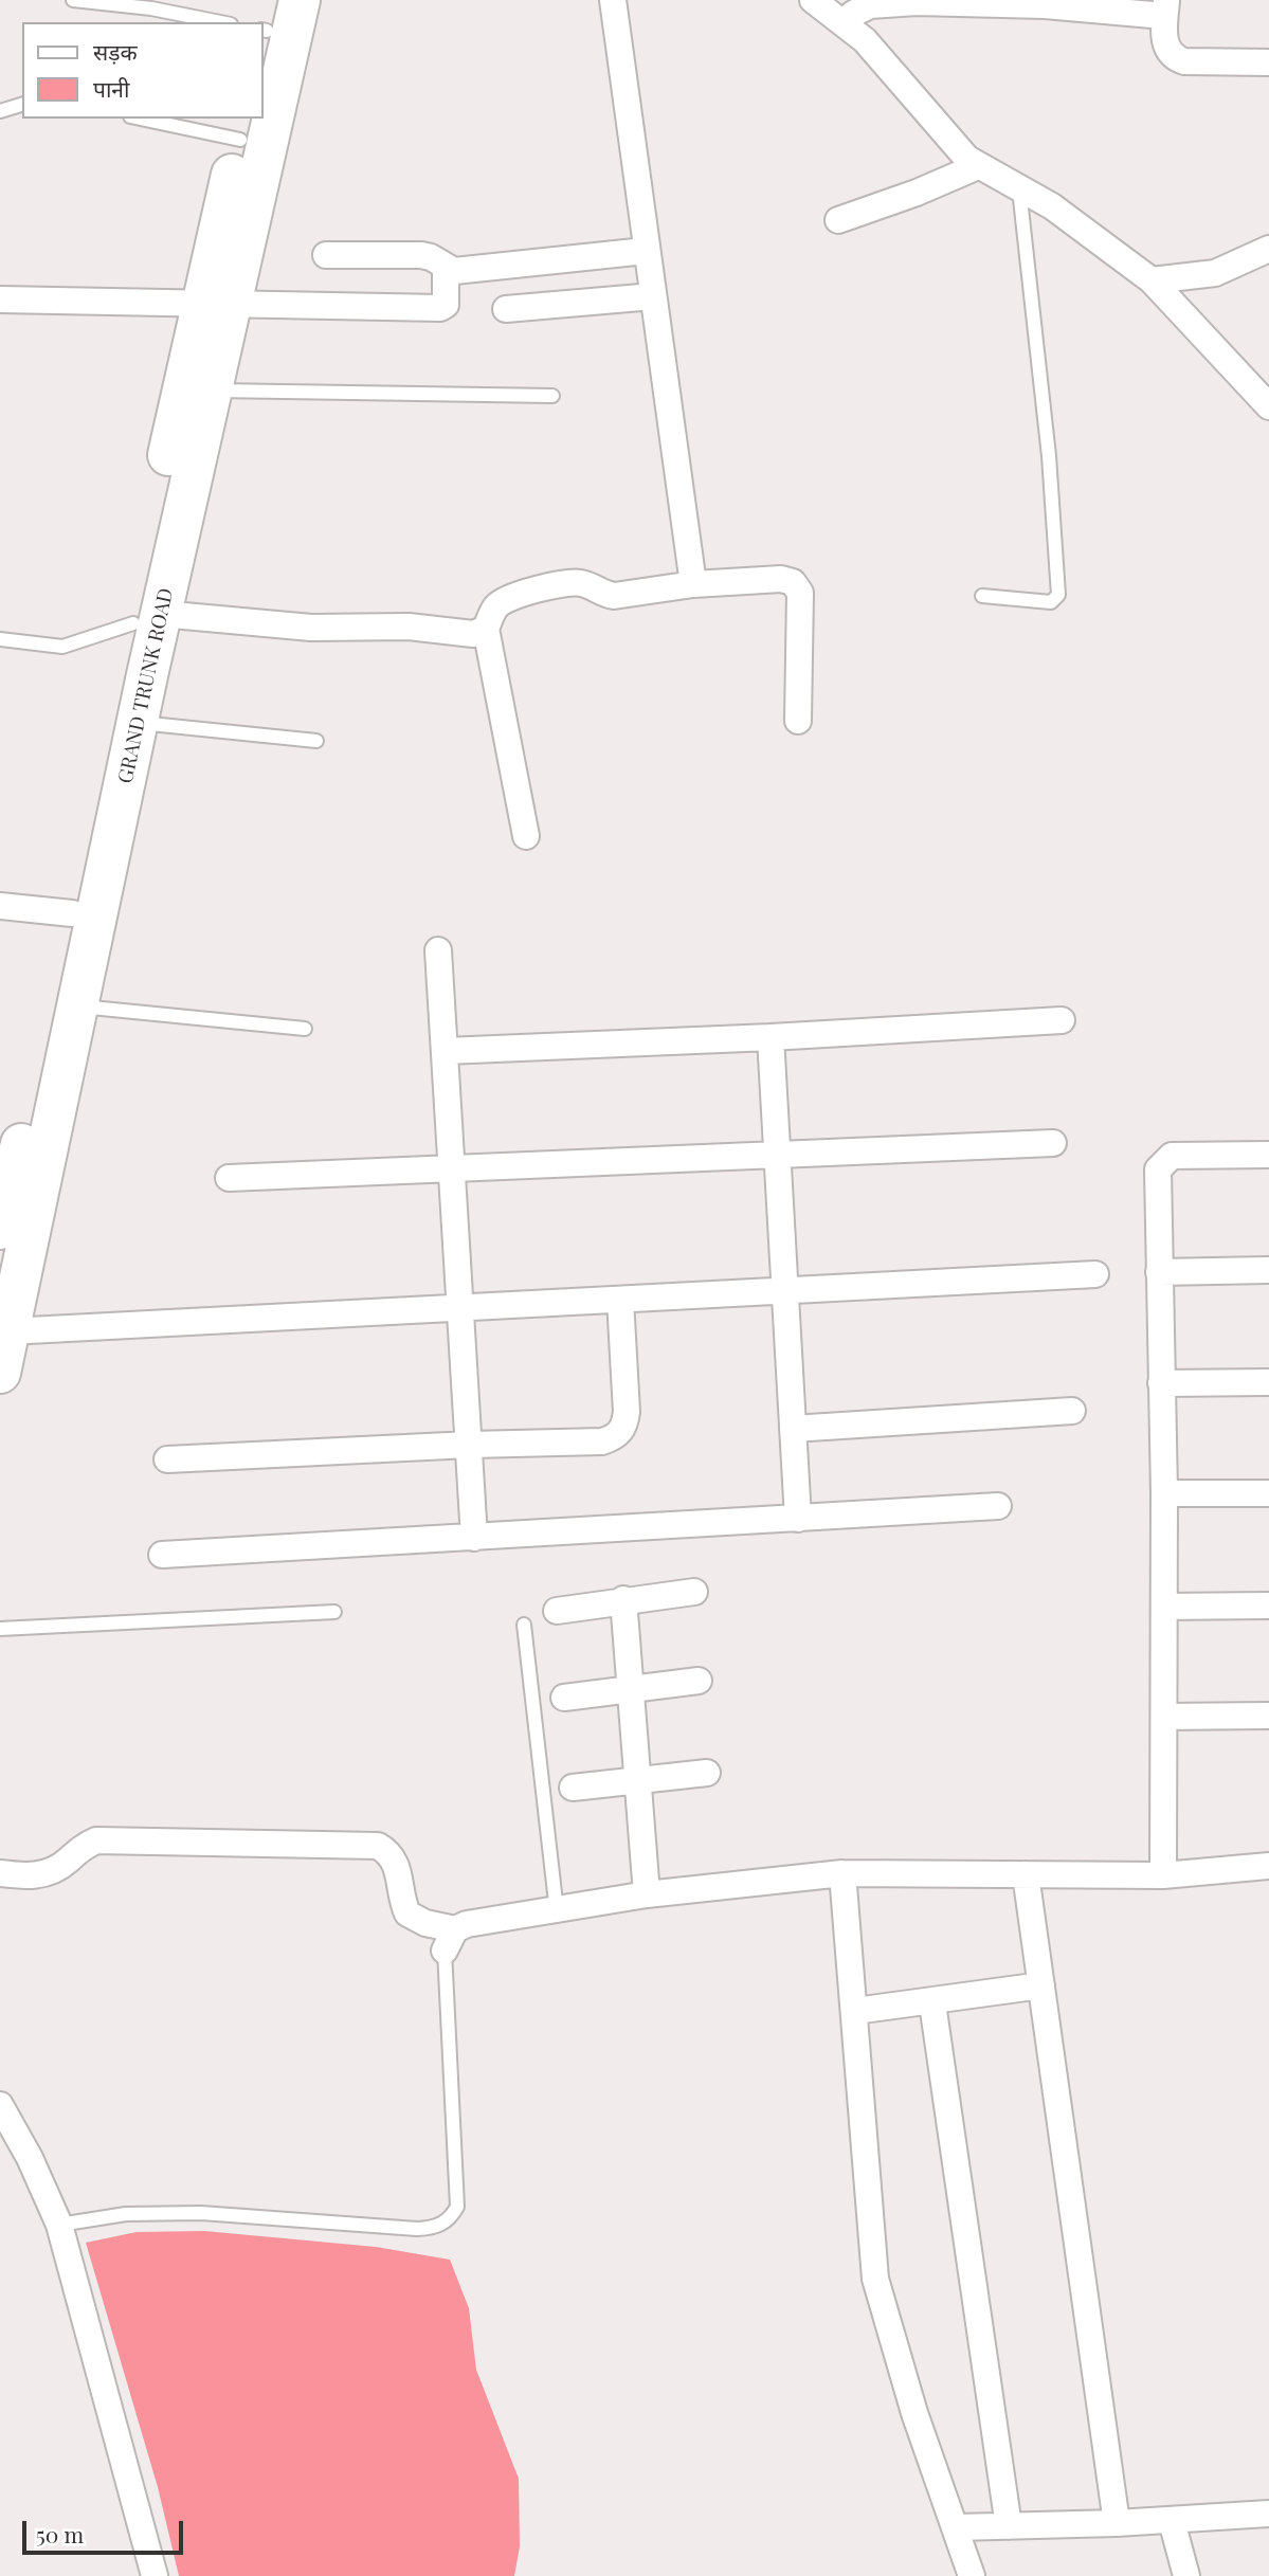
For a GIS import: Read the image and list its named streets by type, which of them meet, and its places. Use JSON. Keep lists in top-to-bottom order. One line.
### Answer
{"streets":{"highway":["GRAND TRUNK ROAD"]},"legend":["सड़क","पानी"],"scale_bar":"50 m"}
